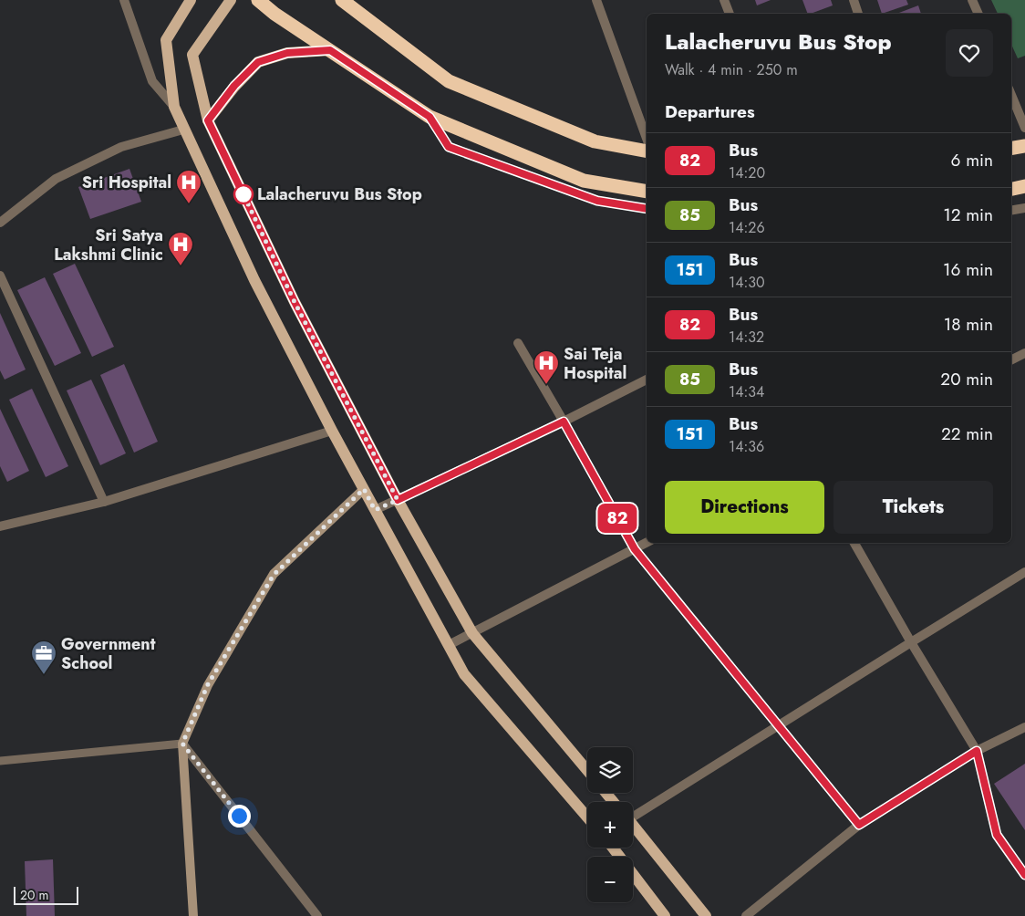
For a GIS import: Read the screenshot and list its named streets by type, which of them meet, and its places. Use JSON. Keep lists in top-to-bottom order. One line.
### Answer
{"places":{"other":["Lalacheruvu Bus Stop"],"hospital":["Sri Hospital","Sri Satya Lakshmi Clinic","Sai Teja Hospital"],"office":["Government School"]},"lines":["bus line 82"],"scale_bar":"20 m","page":{"on_map":"82","heading":[["Lalacheruvu Bus Stop","Walk · 4 min · 250 m"],"Departures"],"list":[{"mark":"82","name":"Bus","note":"14:20","value":"6 min"},{"mark":"85","name":"Bus","note":"14:26","value":"12 min"},{"mark":"151","name":"Bus","note":"14:30","value":"16 min"},{"mark":"82","name":"Bus","note":"14:32","value":"18 min"},{"mark":"85","name":"Bus","note":"14:34","value":"20 min"},{"mark":"151","name":"Bus","note":"14:36","value":"22 min"}],"buttons":["Directions","Tickets"],"map_buttons":["+","−"],"scale":"20 m"}}
